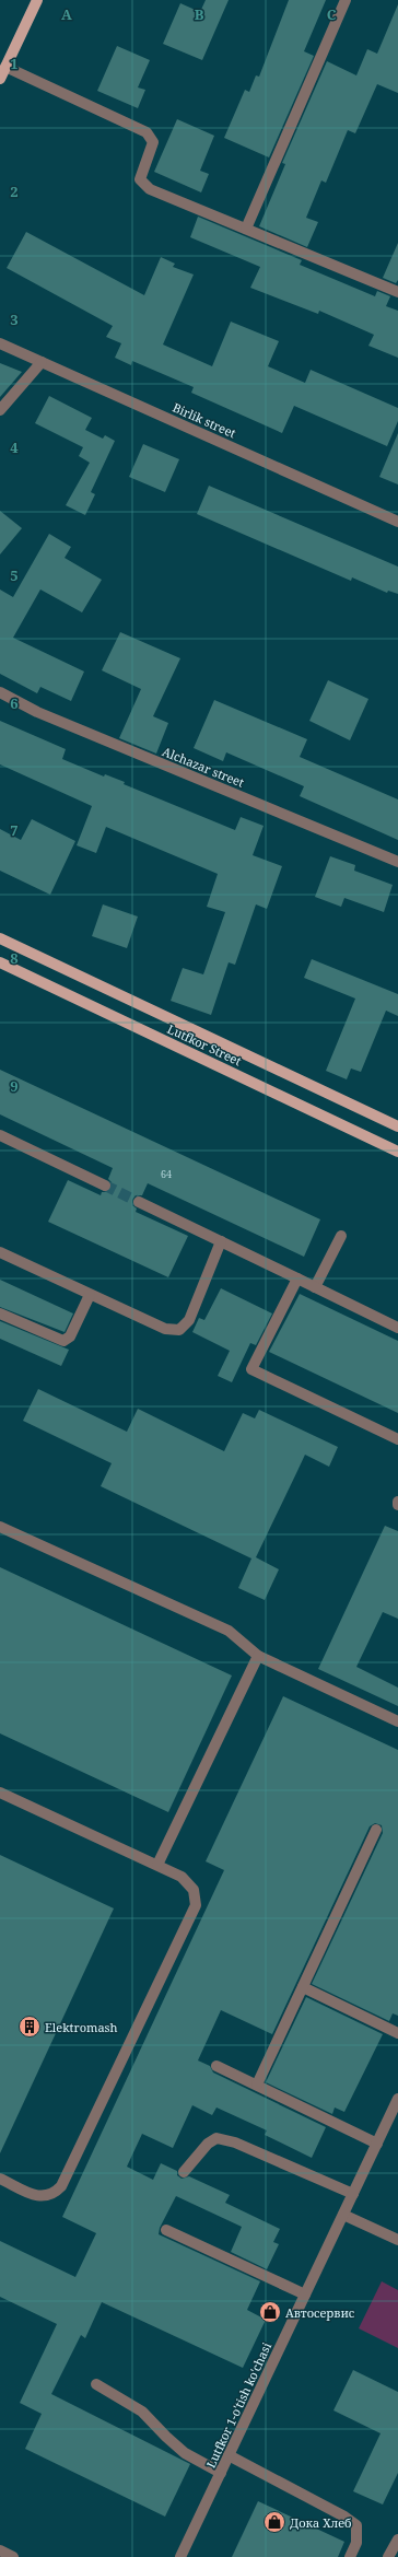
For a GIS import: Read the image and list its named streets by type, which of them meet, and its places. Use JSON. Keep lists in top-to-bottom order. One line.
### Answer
{"streets":{"main road":["Lutfkor Street"],"street":["Birlik street","Alchazar street","Lutfkor 1-o'tish ko'chasi"]},"places":{"building":["Elektromash"],"shop":["Автосервис","Дока Хлеб"]},"house_numbers":["64"],"grid":{"columns":["A","B","C"],"rows":["1","2","3","4","5","6","7","8","9"]}}
